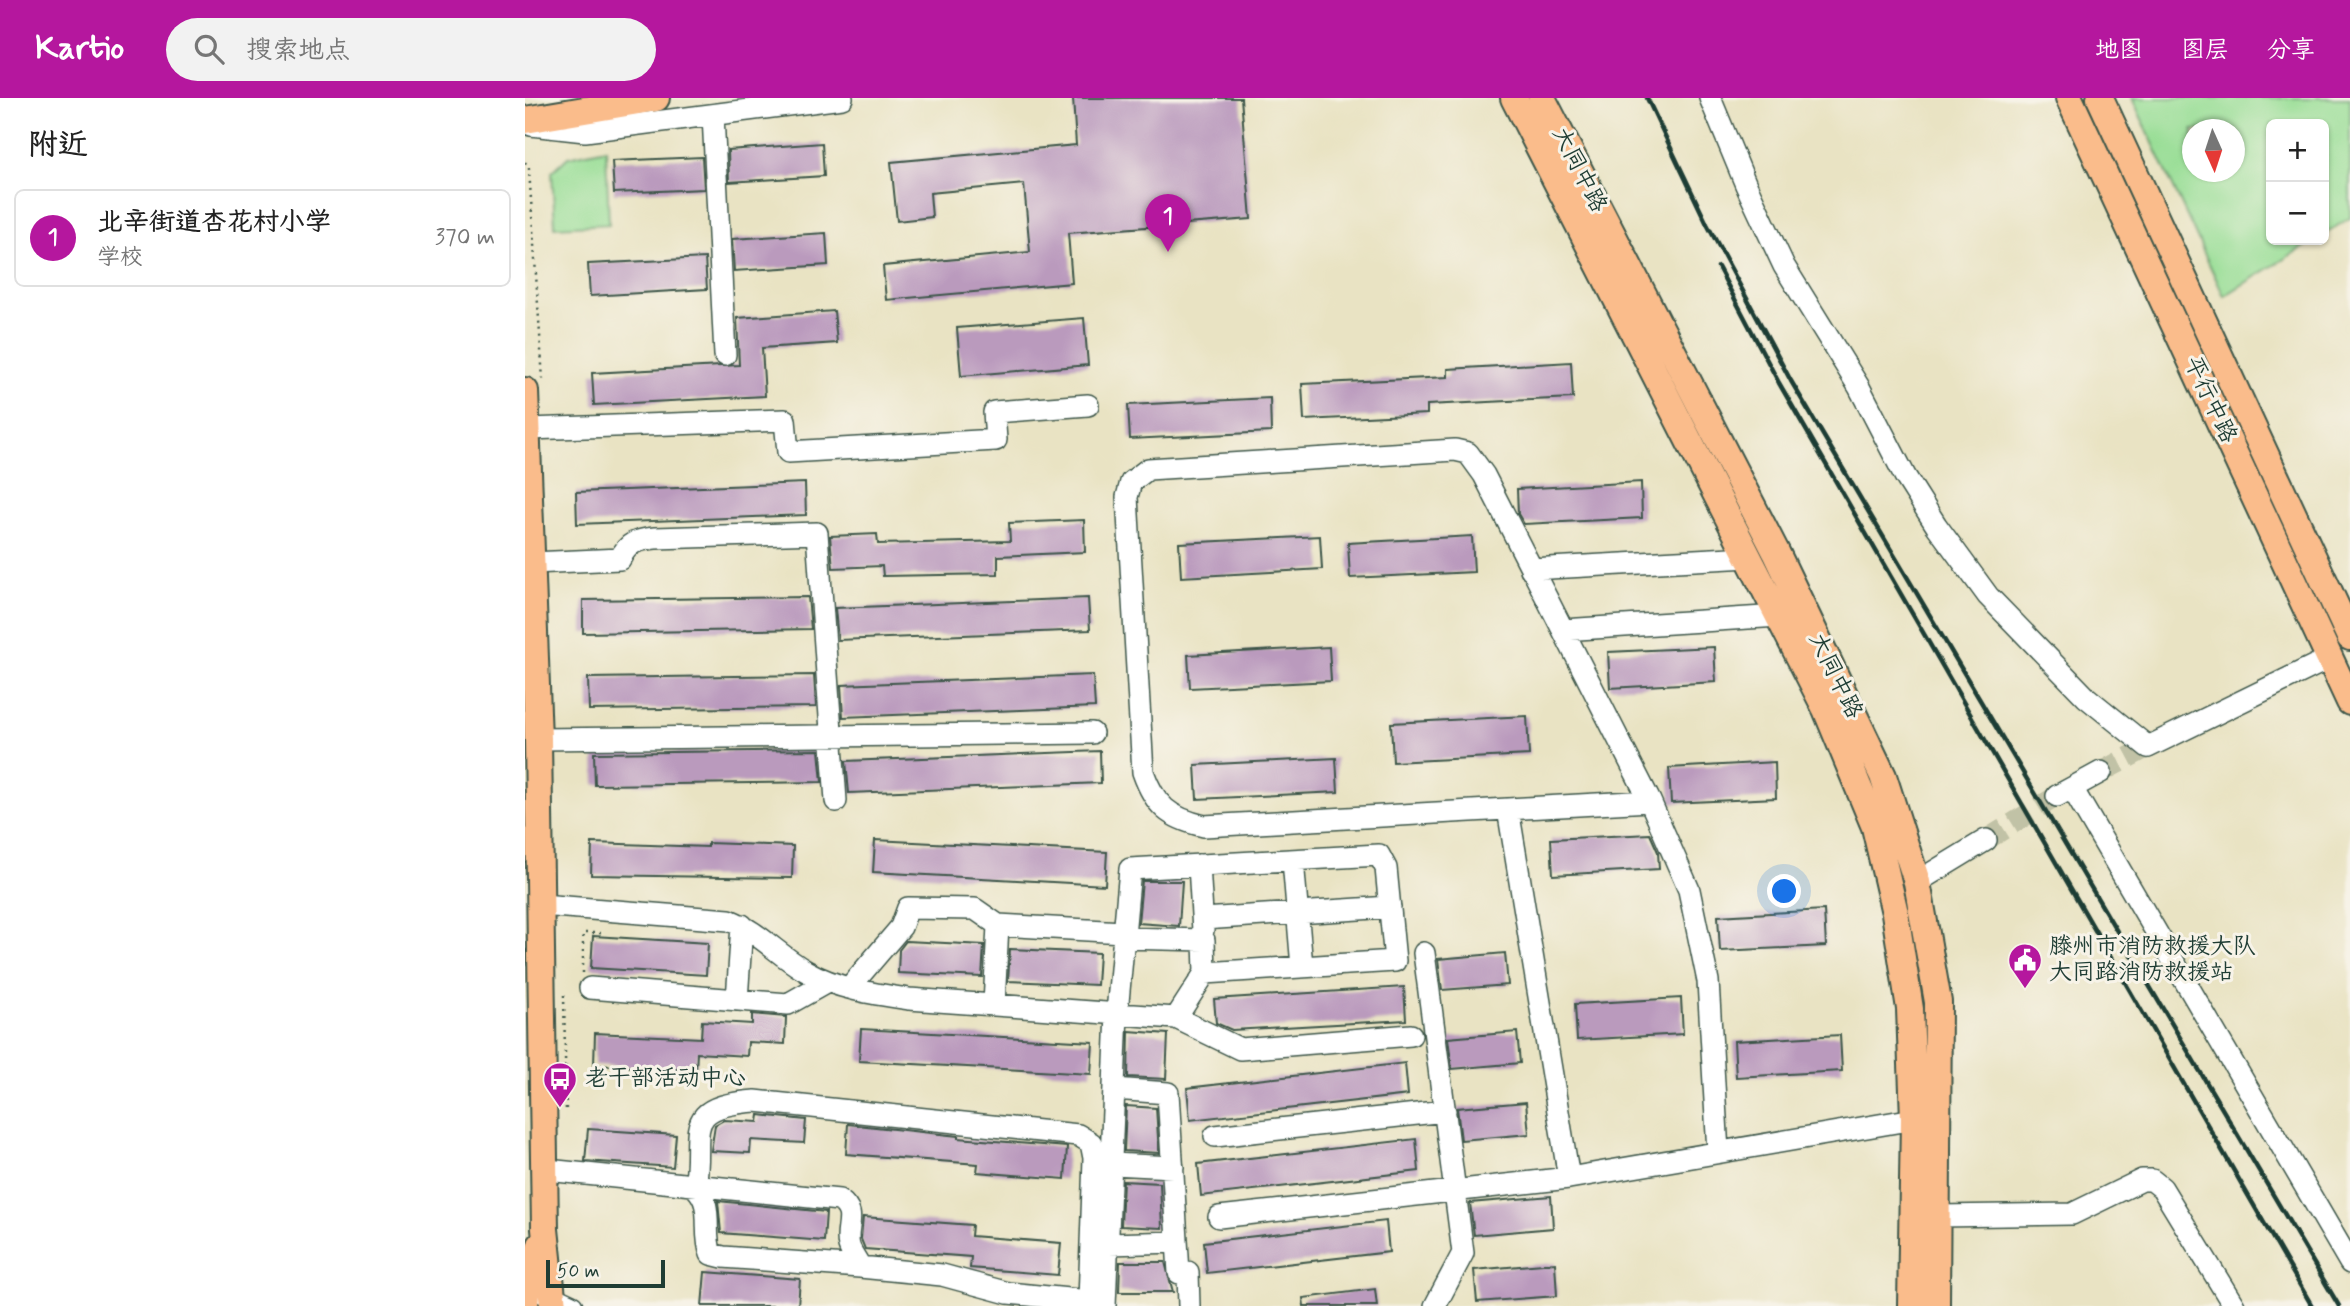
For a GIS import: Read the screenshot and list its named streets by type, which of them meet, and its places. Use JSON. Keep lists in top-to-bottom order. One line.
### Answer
{"streets":{"main road":["大同中路","平行中路"]},"places":{"public building":["滕州市消防救援大队 大同路消防救援站"],"bus stop":["老干部活动中心"]},"scale_bar":"50 m","north":"bottom","page":{"header":"Kartio","search":"搜索地点","nav":["地图","图层","分享"],"heading":"附近","map_buttons":["+","−"],"list":[{"mark":"1","name":"北辛街道杏花村小学","note":"学校","value":"370 m"}],"pins":"1","scale":"50 m"}}
